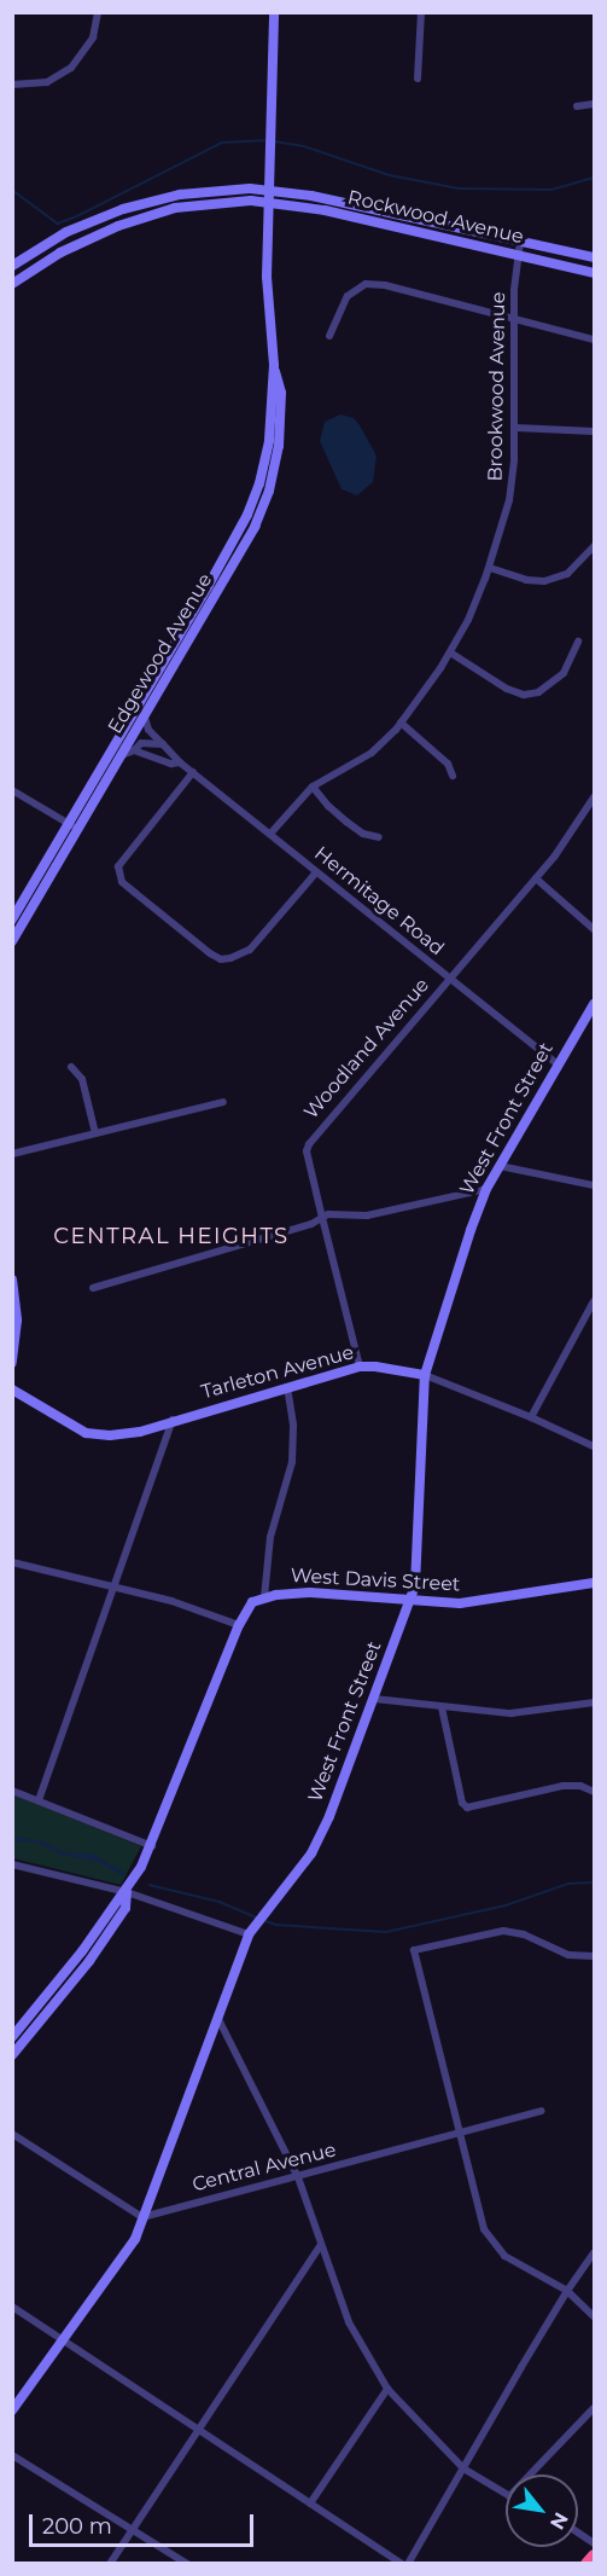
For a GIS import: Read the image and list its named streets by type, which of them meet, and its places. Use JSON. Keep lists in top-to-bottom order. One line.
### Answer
{"streets":{"street":["Rockwood Avenue","Brookwood Avenue","Edgewood Avenue","Hermitage Road","Woodland Avenue","West Front Street","Tarleton Avenue","West Davis Street","Central Avenue"]},"crossings":[["Rockwood Avenue","Brookwood Avenue"],["Rockwood Avenue","Edgewood Avenue"],["Brookwood Avenue","Hermitage Road"],["Edgewood Avenue","Hermitage Road"],["Hermitage Road","Woodland Avenue"],["Hermitage Road","West Front Street"],["Woodland Avenue","Tarleton Avenue"],["West Front Street","Tarleton Avenue"],["West Front Street","West Davis Street"],["West Front Street","Central Avenue"]],"districts":["CENTRAL HEIGHTS"],"scale_bar":"200 m","north":"bottom right"}
